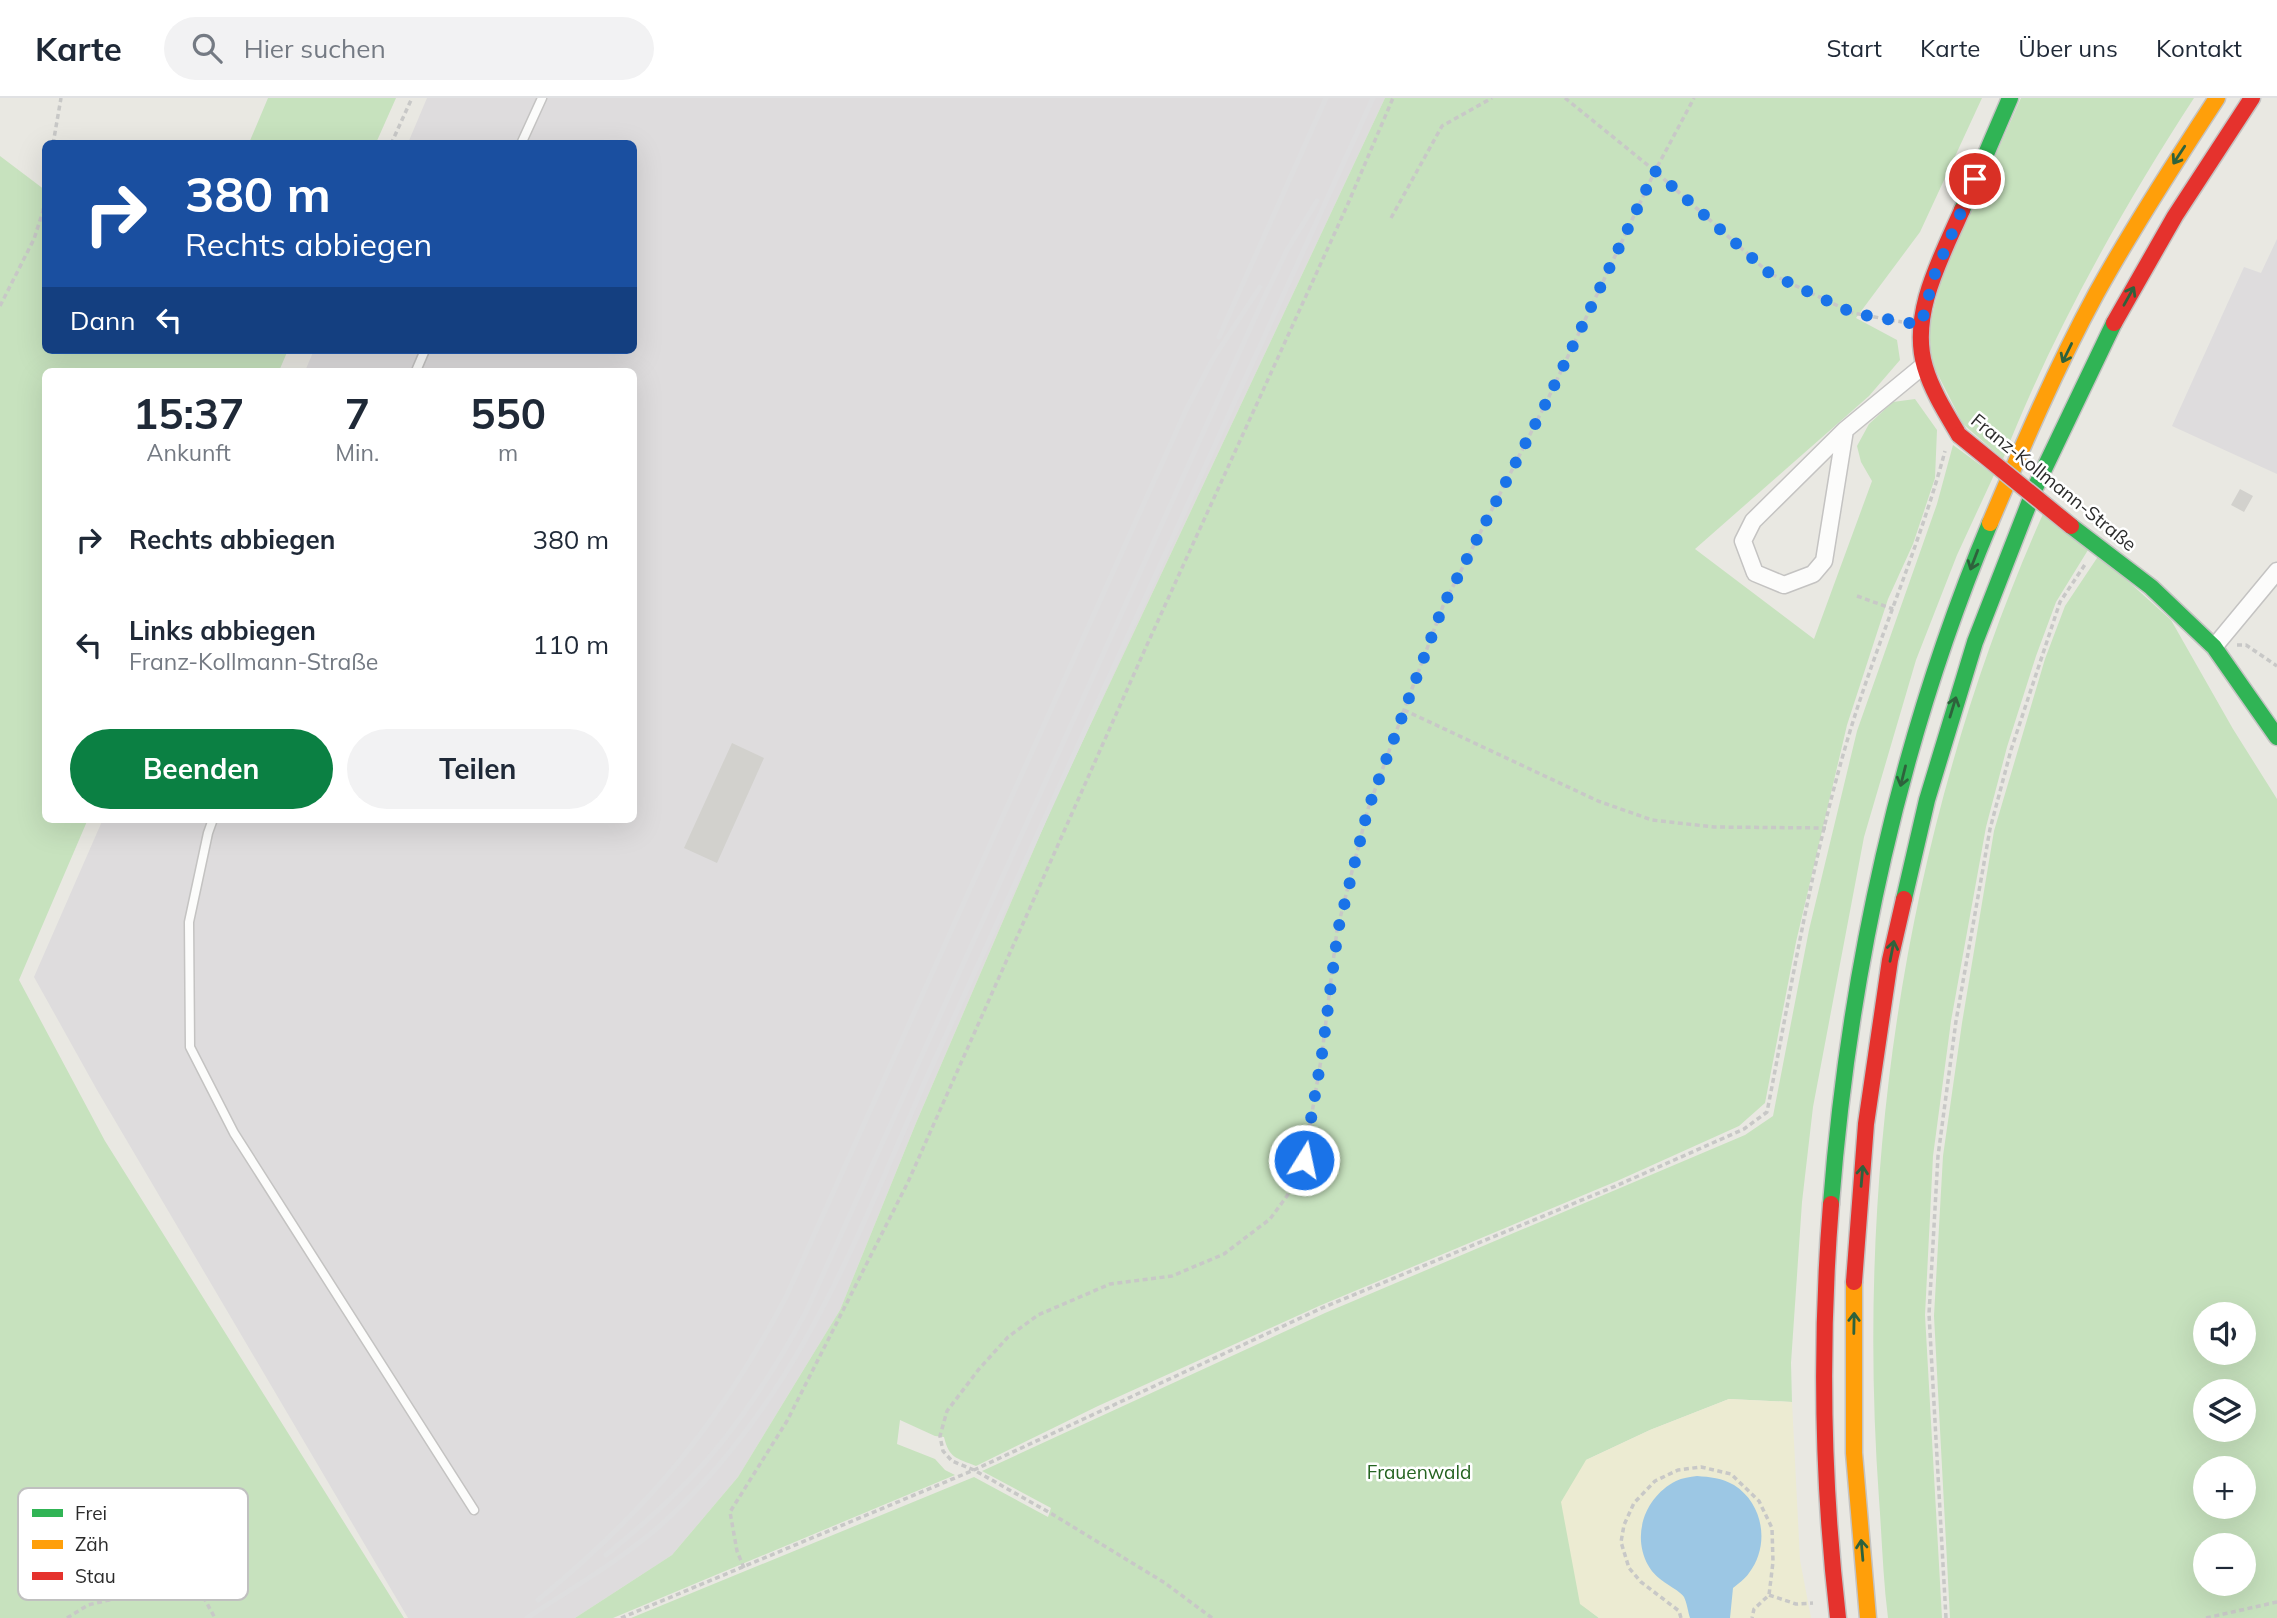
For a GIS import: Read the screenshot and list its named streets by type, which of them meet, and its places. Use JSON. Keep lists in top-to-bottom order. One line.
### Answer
{"streets":{"main road":["Franz-Kollmann-Straße"]},"parks":["Frauenwald"],"legend":["Frei","Zäh","Stau"],"page":{"header":"Karte","search":"Hier suchen","nav":["Start","Karte","Über uns","Kontakt"],"turn":["380 m","Rechts abbiegen"],"then":"Dann","eta":["15:37","Ankunft","7","Min.","550","m"],"list":[{"name":"Rechts abbiegen","value":"380 m"},{"name":"Links abbiegen","note":"Franz-Kollmann-Straße","value":"110 m"}],"buttons":["Beenden","Teilen"],"map_buttons":["+","−"]}}
